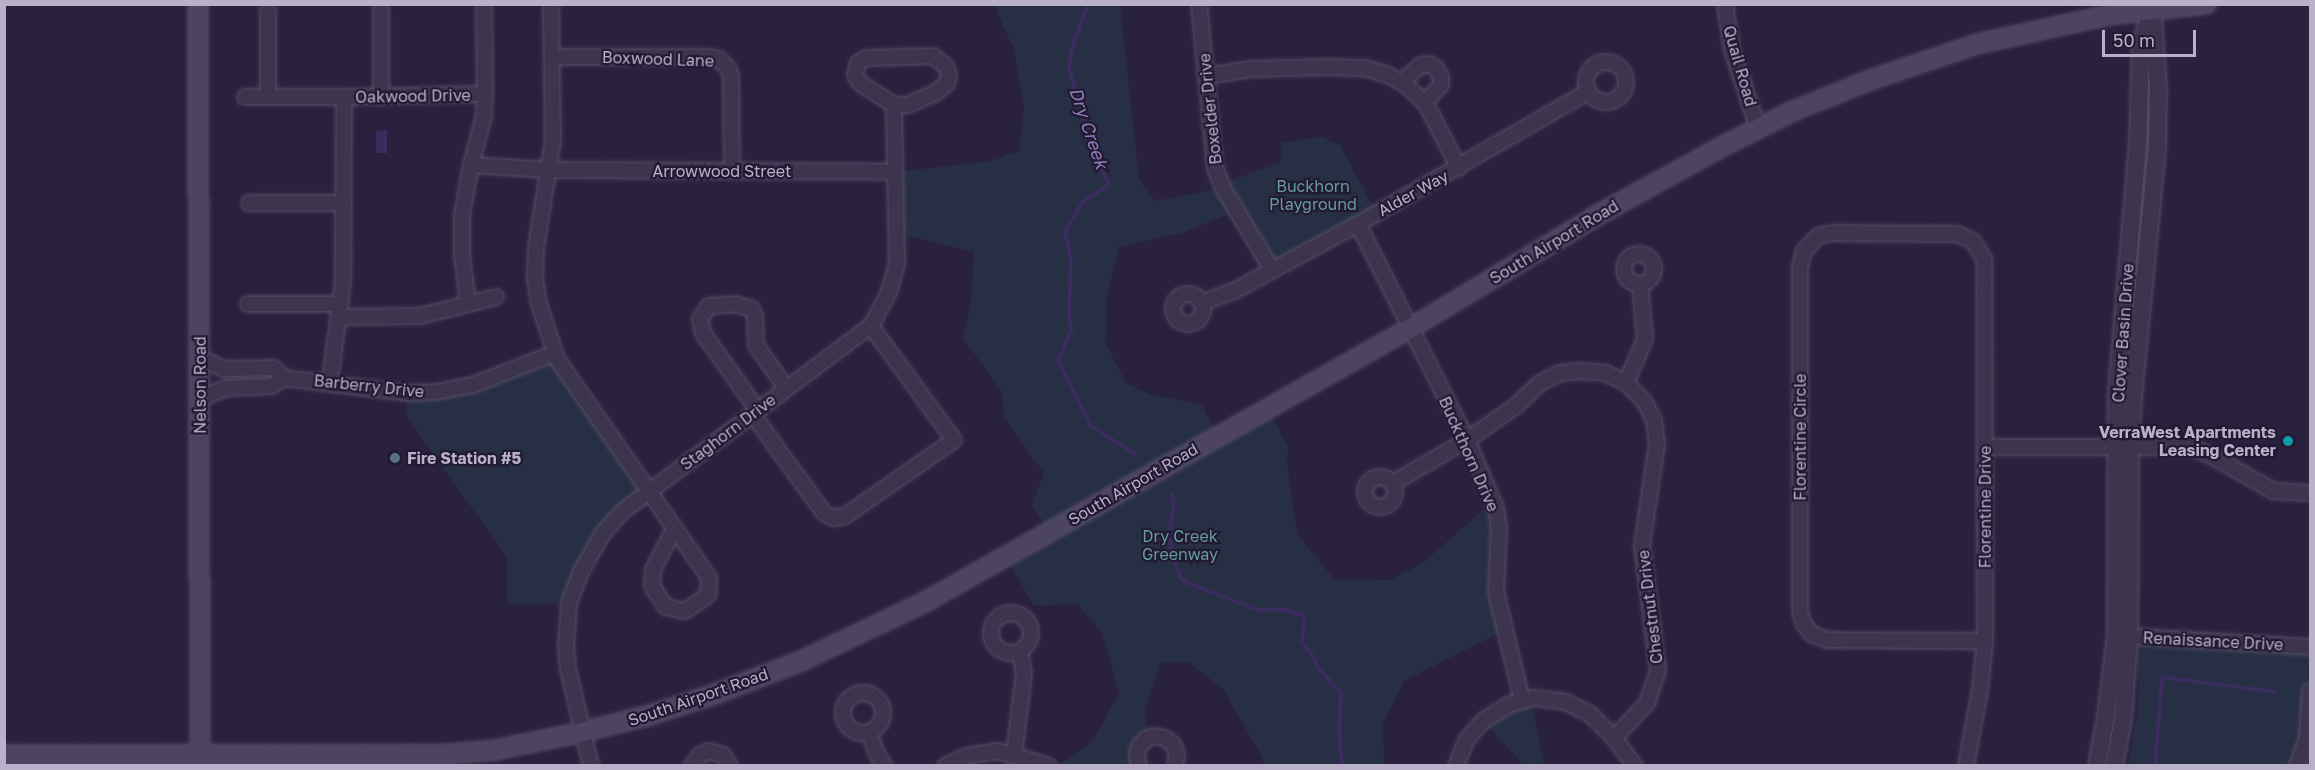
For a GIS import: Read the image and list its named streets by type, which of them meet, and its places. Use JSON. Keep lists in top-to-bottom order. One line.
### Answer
{"streets":{"main road":["South Airport Road","Nelson Road"],"street":["Boxwood Lane","Quail Road","Oakwood Drive","Boxelder Drive","Arrowwood Street","Alder Way","Clover Basin Drive","Barberry Drive","Staghorn Drive","Florentine Circle","Buckthorn Drive","Florentine Drive","Chestnut Drive","Renaissance Drive"]},"crossings":[["Boxwood Lane","Arrowwood Street"],["Quail Road","South Airport Road"],["Oakwood Drive","Barberry Drive"],["Boxelder Drive","Alder Way"],["Arrowwood Street","Staghorn Drive"],["Alder Way","Buckthorn Drive"],["South Airport Road","Clover Basin Drive"],["South Airport Road","Nelson Road"],["South Airport Road","Staghorn Drive"],["South Airport Road","Buckthorn Drive"],["Clover Basin Drive","Renaissance Drive"],["Nelson Road","Barberry Drive"],["Florentine Circle","Florentine Drive"],["Buckthorn Drive","Chestnut Drive"]],"water":["Dry Creek"],"parks":["Buckhorn Playground","Dry Creek Greenway"],"places":["VerraWest Apartments Leasing Center","Fire Station #5"],"scale_bar":"50 m"}
